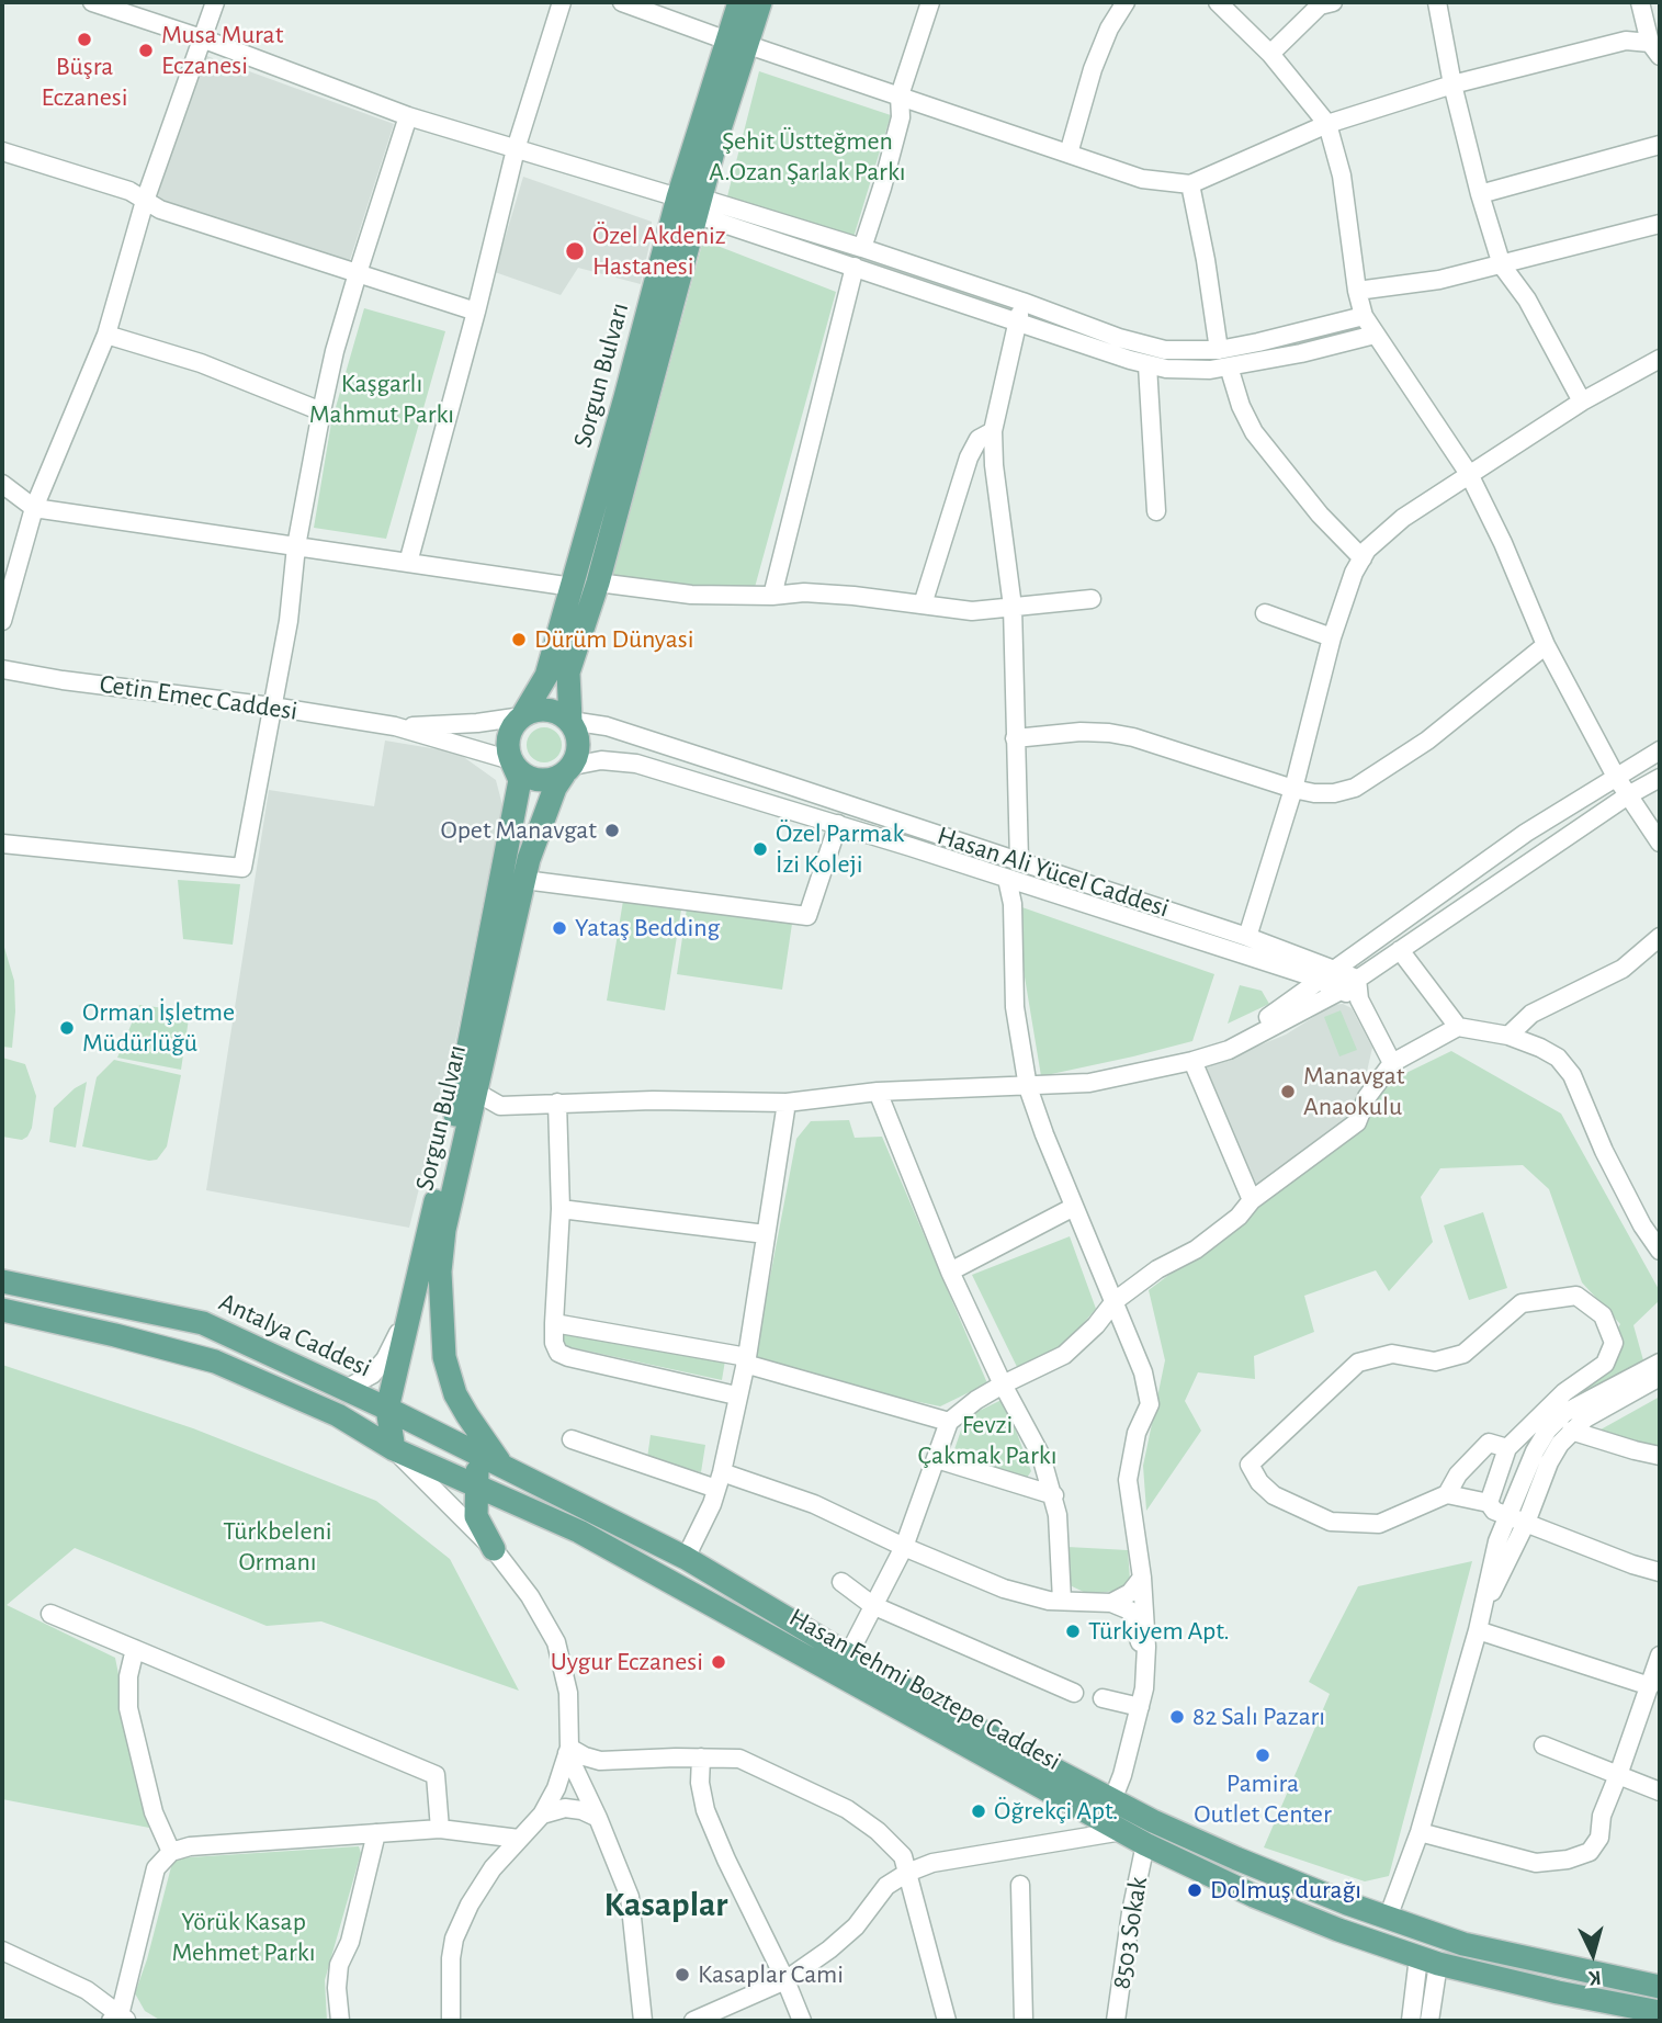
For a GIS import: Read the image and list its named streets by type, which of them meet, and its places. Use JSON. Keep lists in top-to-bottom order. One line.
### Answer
{"streets":{"main road":["Sorgun Bulvarı","Antalya Caddesi","Hasan Fehmi Boztepe Caddesi"],"street":["Cetin Emec Caddesi","Hasan Ali Yücel Caddesi","8503 Sokak"]},"crossings":[["Sorgun Bulvarı","Hasan Ali Yücel Caddesi"],["Sorgun Bulvarı","Antalya Caddesi"],["Sorgun Bulvarı","Hasan Fehmi Boztepe Caddesi"],["Antalya Caddesi","Hasan Fehmi Boztepe Caddesi"],["Hasan Fehmi Boztepe Caddesi","8503 Sokak"]],"districts":["Kasaplar"],"parks":["Şehit Üstteğmen A.Ozan Şarlak Parkı","Kaşgarlı Mahmut Parkı","Fevzi Çakmak Parkı","Türkbeleni Ormanı","Yörük Kasap Mehmet Parkı"],"places":["Büşra Eczanesi","Musa Murat Eczanesi","Özel Akdeniz Hastanesi","Dürüm Dünyasi","Opet Manavgat","Özel Parmak İzi Koleji","Yataş Bedding","Orman İşletme Müdürlüğü","Manavgat Anaokulu","Türkiyem Apt.","Uygur Eczanesi","82 Salı Pazarı","Pamira Outlet Center","Öğrekçi Apt.","Dolmuş durağı","Kasaplar Cami"],"north":"bottom"}
